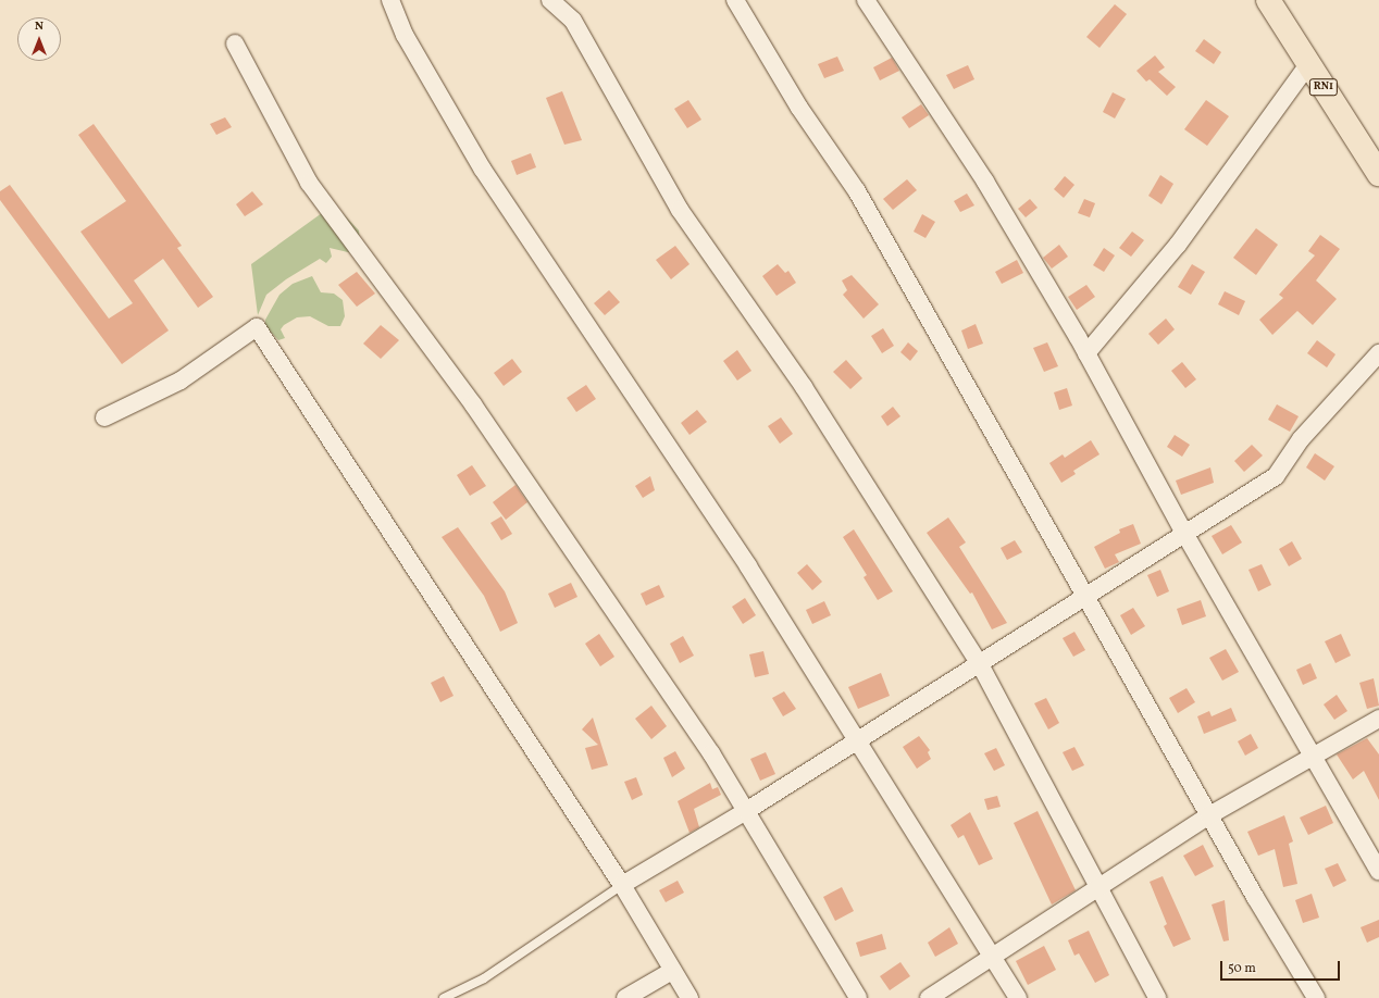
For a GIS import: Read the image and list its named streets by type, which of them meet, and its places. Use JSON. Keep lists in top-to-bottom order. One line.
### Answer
{"streets":{"highway":["RN1"]},"scale_bar":"50 m","north":"top"}
